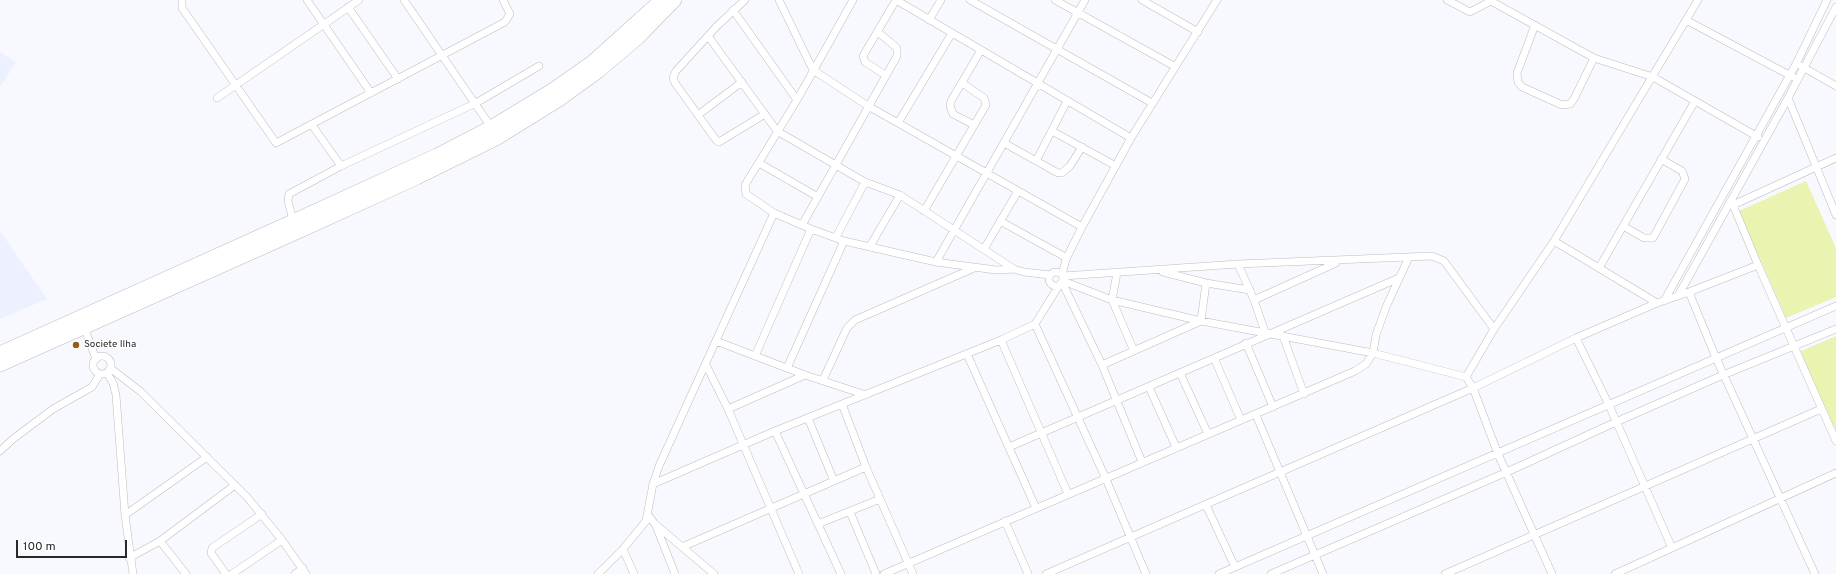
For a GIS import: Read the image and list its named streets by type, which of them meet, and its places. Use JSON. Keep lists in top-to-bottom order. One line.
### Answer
{"places":["Societe Ilha"],"scale_bar":"100 m"}
